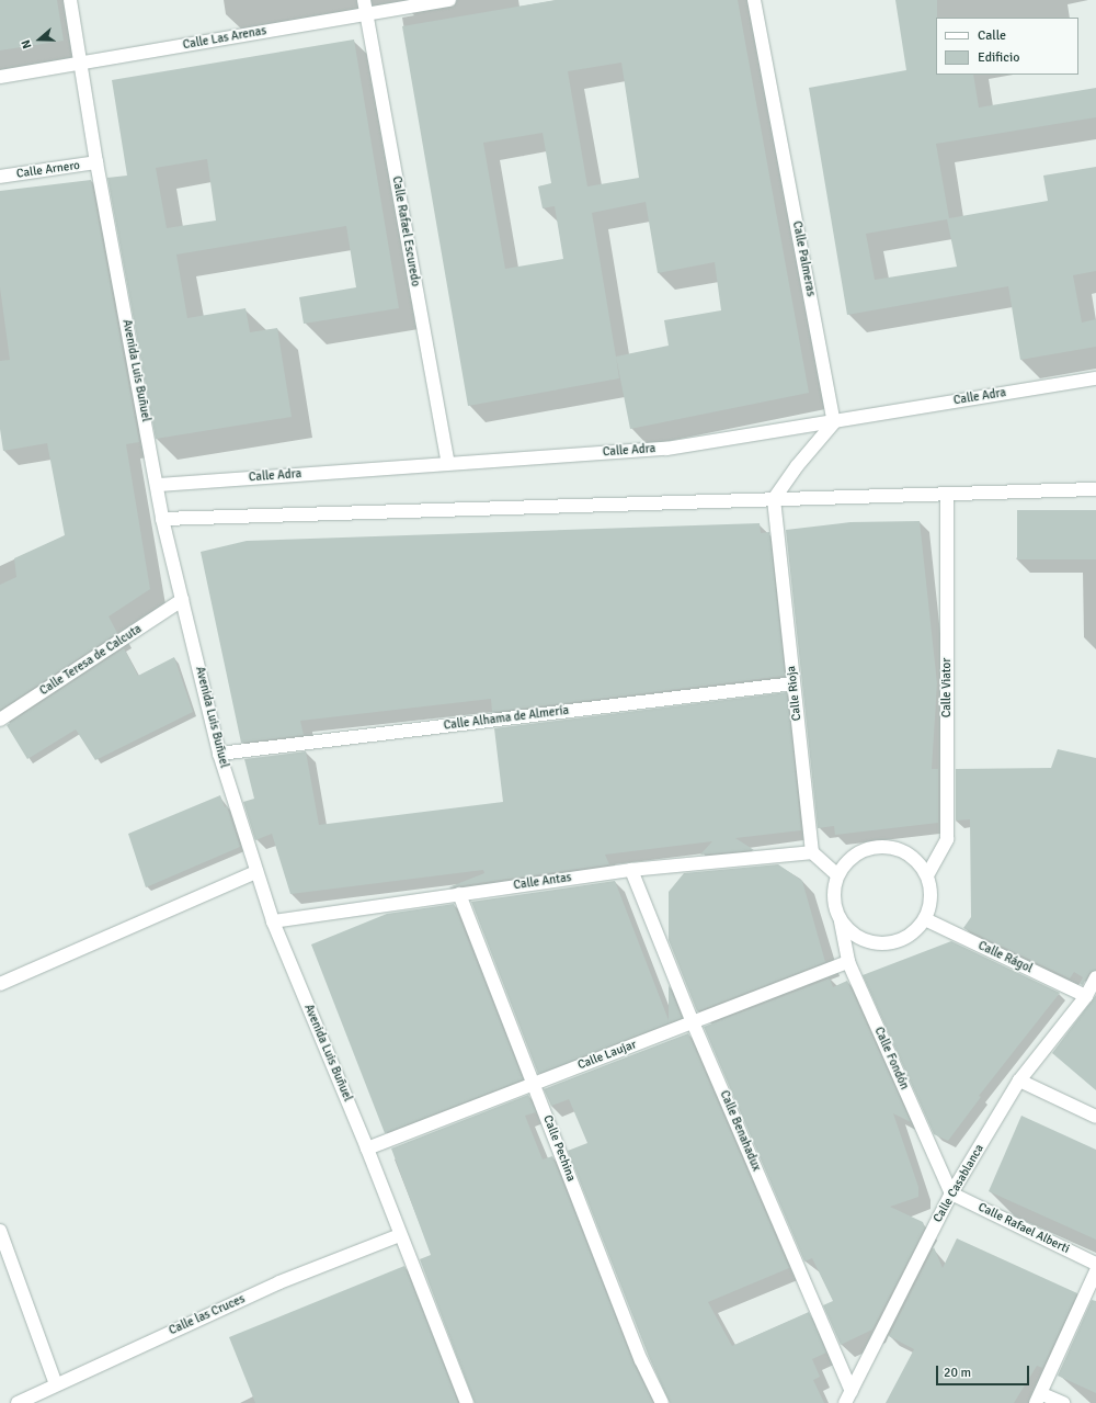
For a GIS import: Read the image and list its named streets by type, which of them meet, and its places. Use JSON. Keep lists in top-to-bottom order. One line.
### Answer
{"streets":{"street":["Calle Las Arenas","Calle Arnero","Calle Rafael Escuredo","Calle Palmeras","Avenida Luis Buñuel","Calle Adra","Calle Teresa de Calcuta","Calle Viator","Calle Rioja","Calle Alhama de Almería","Calle Antas","Calle Rágol","Calle Laujar","Calle Fondón","Calle Benahadux","Calle Pechina","Calle Casablanca","Calle Rafael Alberti","Calle las Cruces"]},"crossings":[["Calle Las Arenas","Calle Rafael Escuredo"],["Calle Las Arenas","Avenida Luis Buñuel"],["Calle Arnero","Avenida Luis Buñuel"],["Calle Rafael Escuredo","Calle Adra"],["Calle Palmeras","Calle Adra"],["Avenida Luis Buñuel","Calle Adra"],["Avenida Luis Buñuel","Calle Teresa de Calcuta"],["Avenida Luis Buñuel","Calle Alhama de Almería"],["Avenida Luis Buñuel","Calle Antas"],["Avenida Luis Buñuel","Calle Laujar"],["Avenida Luis Buñuel","Calle las Cruces"],["Calle Viator","Calle Rágol"],["Calle Viator","Calle Fondón"],["Calle Rioja","Calle Alhama de Almería"],["Calle Rioja","Calle Antas"],["Calle Antas","Calle Benahadux"],["Calle Antas","Calle Pechina"],["Calle Rágol","Calle Fondón"],["Calle Rágol","Calle Casablanca"],["Calle Laujar","Calle Fondón"],["Calle Laujar","Calle Benahadux"],["Calle Laujar","Calle Pechina"],["Calle Fondón","Calle Casablanca"],["Calle Fondón","Calle Rafael Alberti"],["Calle Benahadux","Calle Casablanca"],["Calle Casablanca","Calle Rafael Alberti"]],"legend":["Calle","Edificio"],"scale_bar":"20 m","north":"left"}
